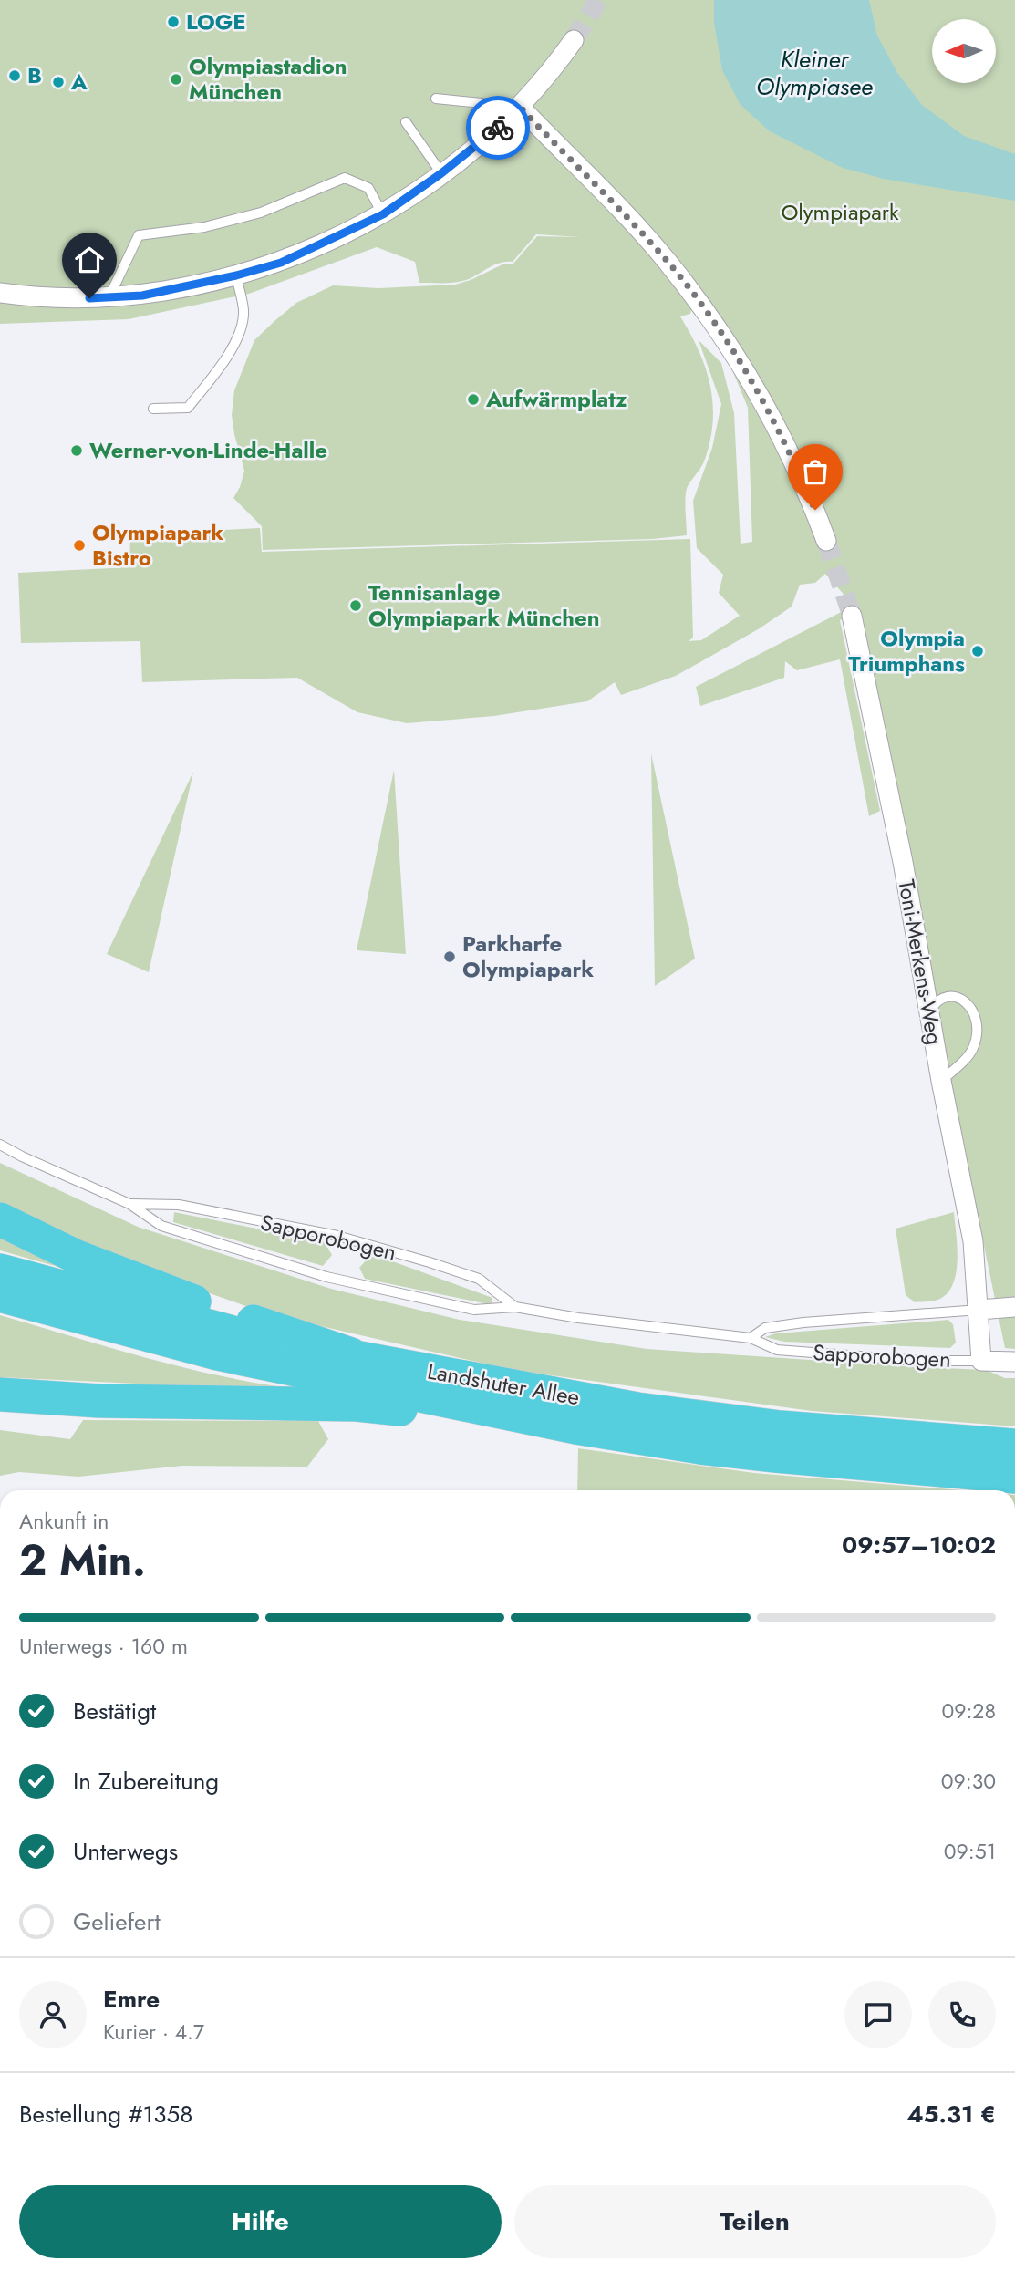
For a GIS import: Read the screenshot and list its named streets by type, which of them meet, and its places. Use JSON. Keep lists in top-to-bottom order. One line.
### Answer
{"streets":{"highway":["Landshuter Allee"],"street":["Toni-Merkens-Weg","Sapporobogen"]},"crossings":[["Toni-Merkens-Weg","Sapporobogen"]],"water":["Kleiner Olympiasee"],"parks":["Olympiapark"],"places":["LOGE","B","Olympiastadion München","A","Aufwärmplatz","Werner-von-Linde-Halle","Olympiapark Bistro","Tennisanlage Olympiapark München","Olympia Triumphans","Parkharfe Olympiapark"],"north":"left","page":{"heading":["2 Min.","Ankunft in","09:57–10:02"],"panel":["Emre","Kurier · 4.7","Bestellung #1358","45.31 €"],"bar":"Unterwegs · 160 m","list":[["Bestätigt","09:28"],["In Zubereitung","09:30"],["Unterwegs","09:51"],"Geliefert"],"buttons":["Hilfe","Teilen"]}}
